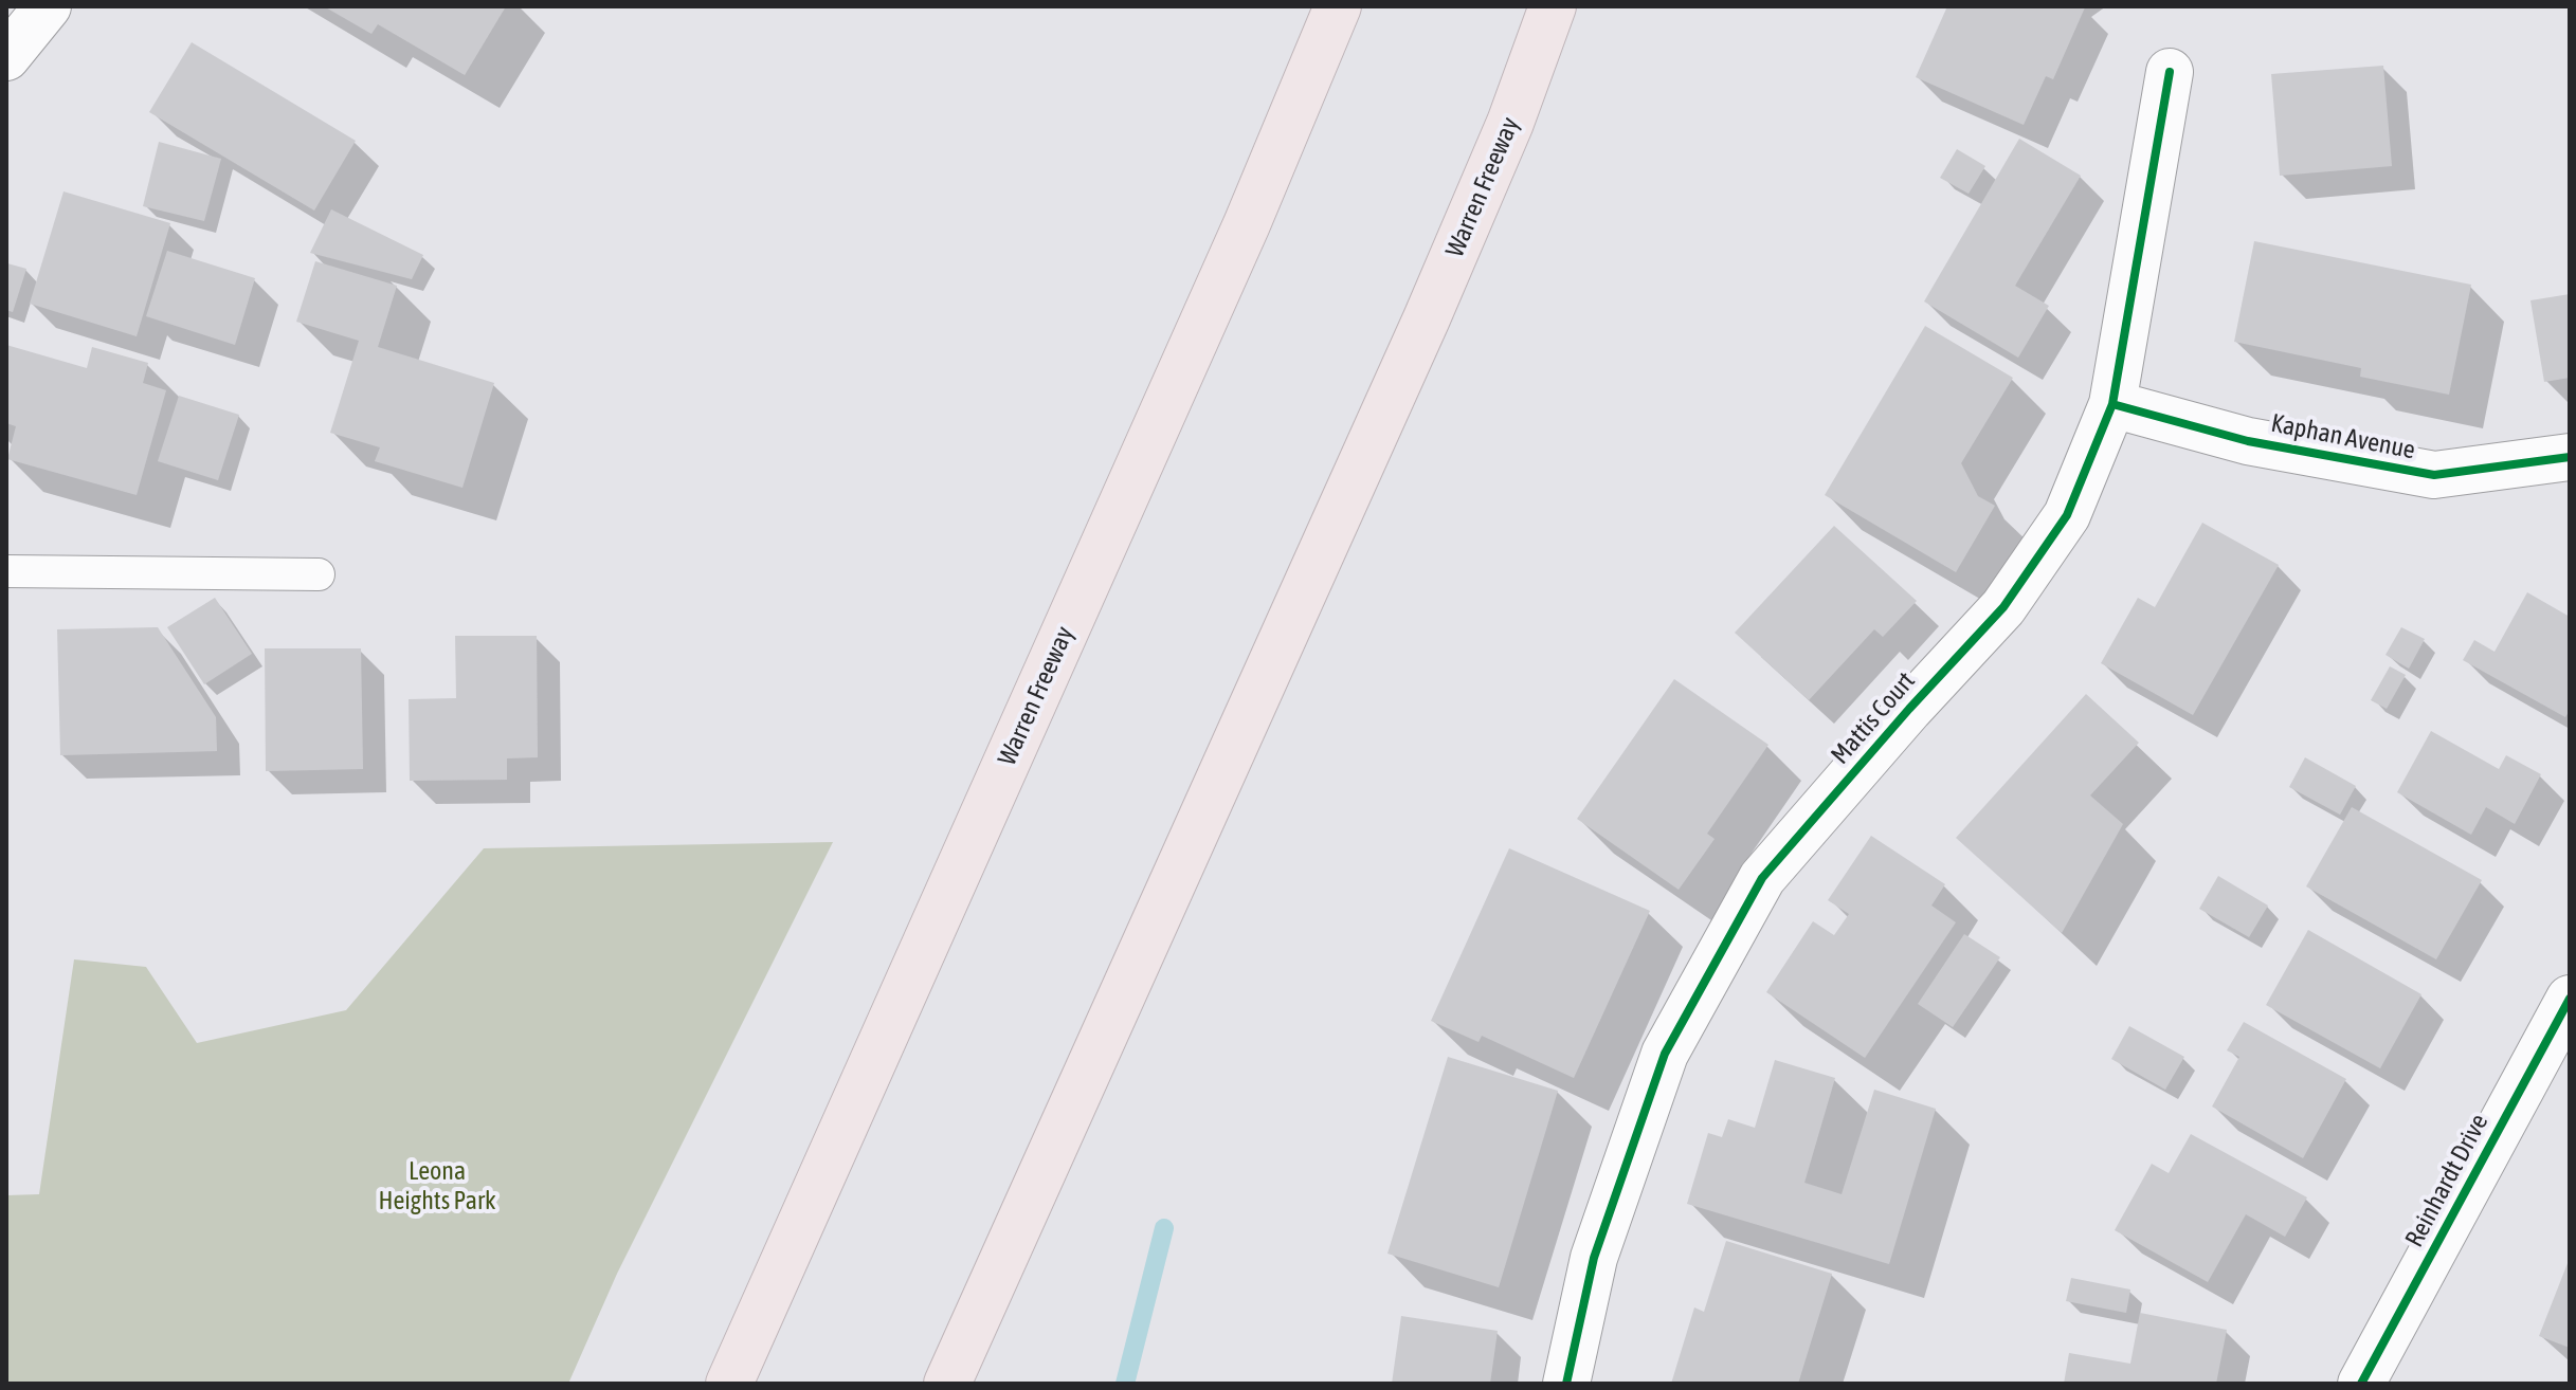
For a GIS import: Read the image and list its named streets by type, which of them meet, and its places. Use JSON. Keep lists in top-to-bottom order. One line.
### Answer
{"streets":{"highway":["Warren Freeway"],"street":["Kaphan Avenue","Mattis Court","Reinhardt Drive"]},"crossings":[["Kaphan Avenue","Mattis Court"]],"parks":["Leona Heights Park"]}
